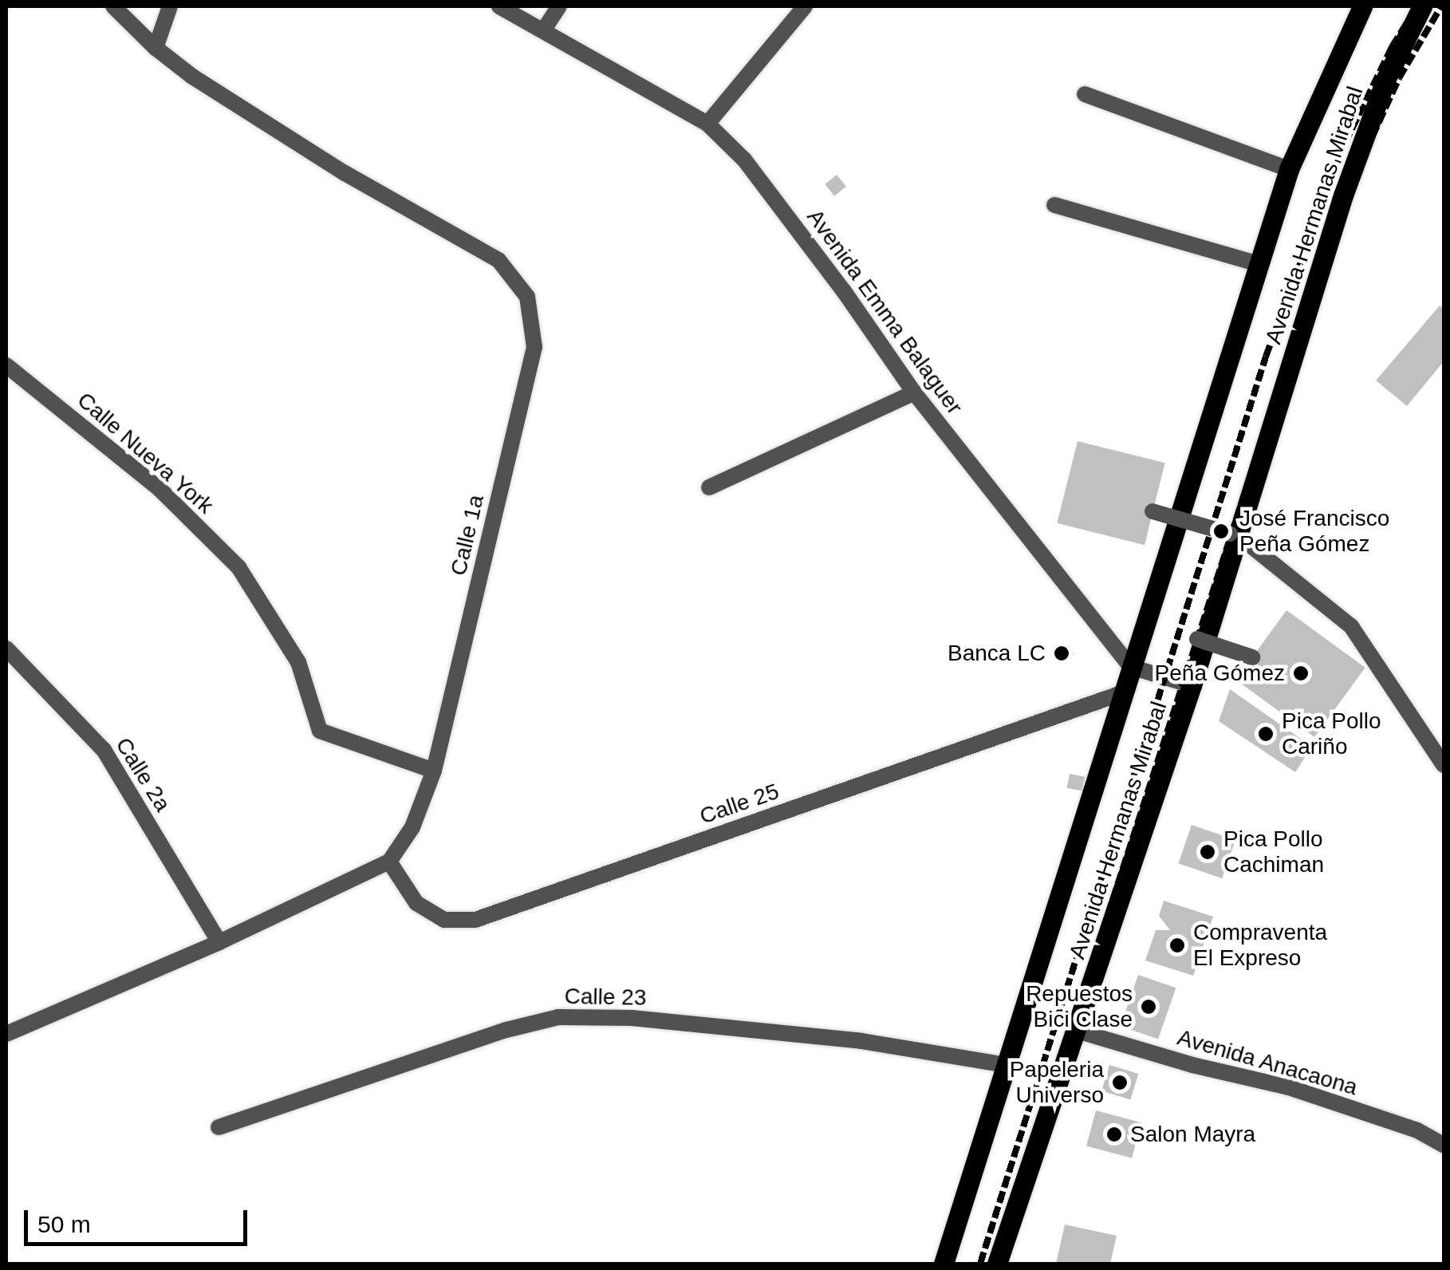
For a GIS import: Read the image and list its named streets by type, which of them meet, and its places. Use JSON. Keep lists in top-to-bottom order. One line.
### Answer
{"streets":{"main road":["Avenida Hermanas Mirabal"],"street":["Avenida Emma Balaguer","Calle Nueva York","Calle 1a","Calle 2a","Calle 25","Calle 23","Avenida Anacaona"]},"crossings":[["Avenida Hermanas Mirabal","Avenida Emma Balaguer"],["Avenida Hermanas Mirabal","Calle 25"],["Avenida Hermanas Mirabal","Calle 23"],["Avenida Hermanas Mirabal","Avenida Anacaona"],["Calle Nueva York","Calle 1a"],["Calle 1a","Calle 25"]],"places":["José Francisco Peña Gómez","Banca LC","Peña Gómez","Pica Pollo Cariño","Pica Pollo Cachiman","Compraventa El Expreso","Repuestos Bici Clase","Papeleria Universo","Salon Mayra"],"scale_bar":"50 m"}
